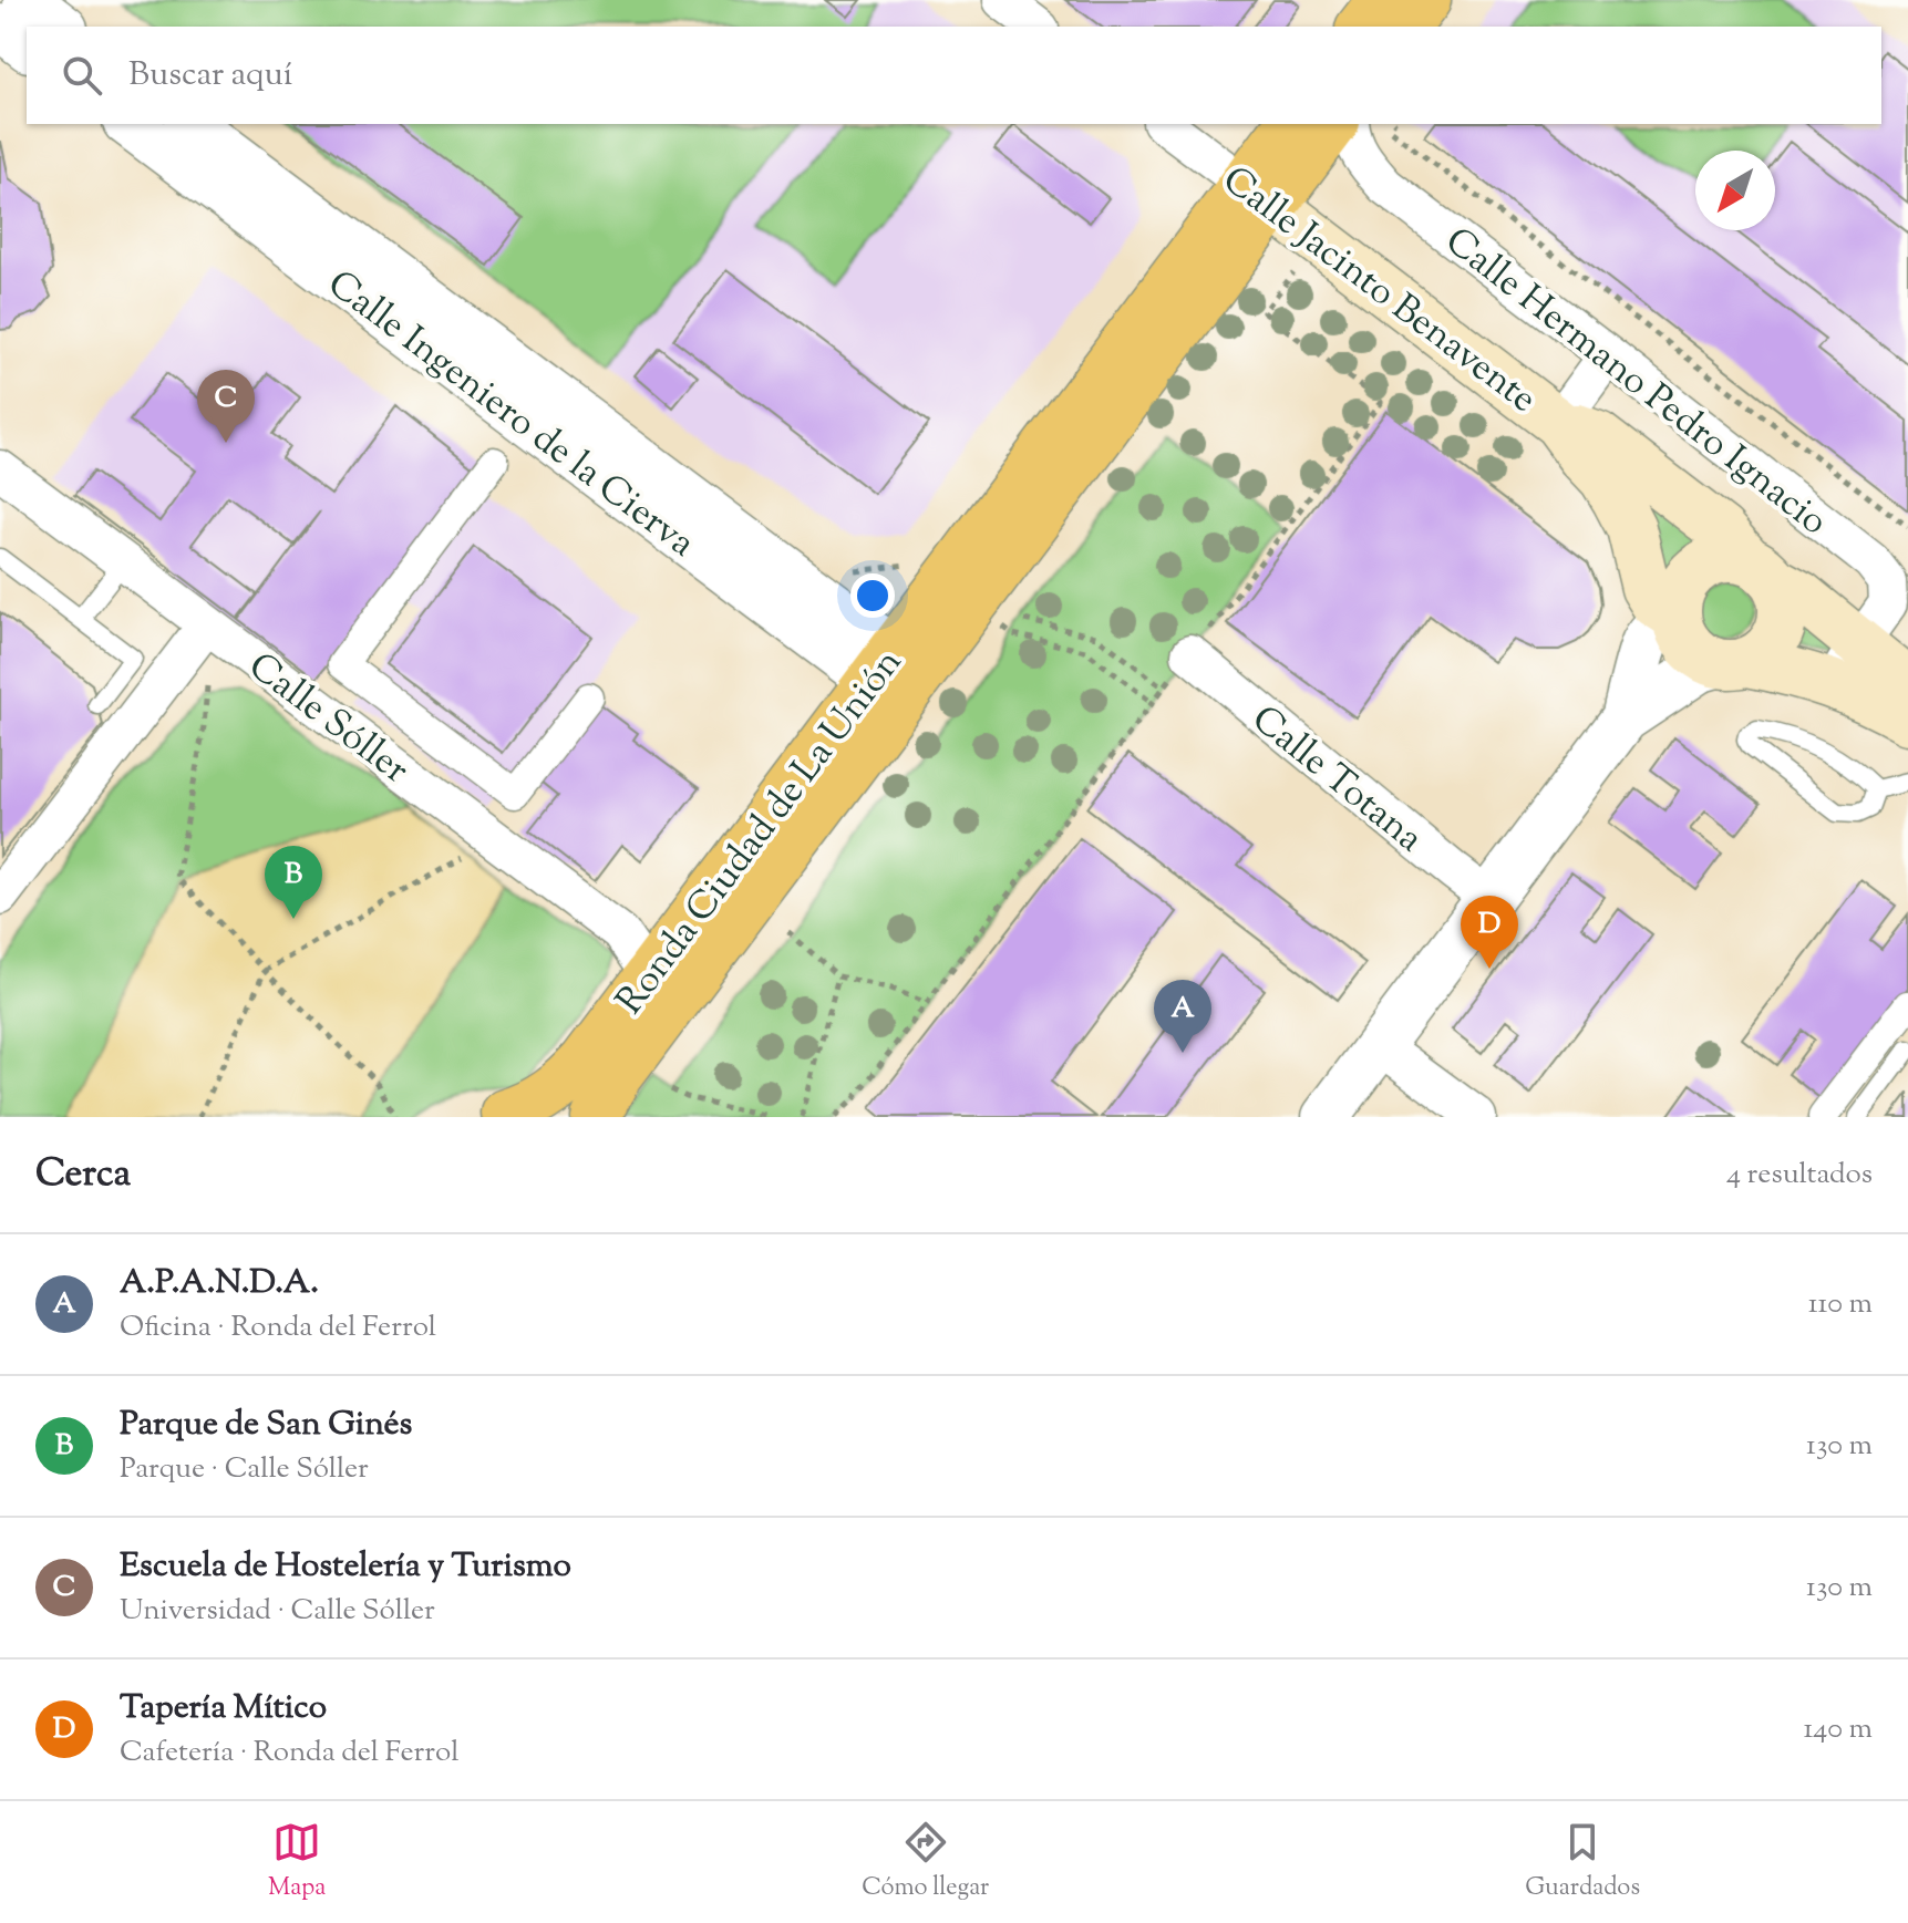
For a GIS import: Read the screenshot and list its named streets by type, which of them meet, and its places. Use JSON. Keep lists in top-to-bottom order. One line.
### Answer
{"streets":{"main road":["Calle Jacinto Benavente","Ronda Ciudad de La Unión"],"street":["Calle Hermano Pedro Ignacio","Calle Ingeniero de la Cierva","Calle Sóller","Calle Totana"]},"crossings":[["Calle Jacinto Benavente","Calle Hermano Pedro Ignacio"],["Calle Jacinto Benavente","Ronda Ciudad de La Unión"],["Calle Ingeniero de la Cierva","Ronda Ciudad de La Unión"],["Calle Sóller","Ronda Ciudad de La Unión"]],"north":"bottom left","page":{"search":"Buscar aquí","pins":["C","B","D","A"],"heading":["Cerca","4 resultados"],"list":[{"mark":"A","name":"A.P.A.N.D.A.","note":"Oficina · Ronda del Ferrol","value":"110 m"},{"mark":"B","name":"Parque de San Ginés","note":"Parque · Calle Sóller","value":"130 m"},{"mark":"C","name":"Escuela de Hostelería y Turismo","note":"Universidad · Calle Sóller","value":"130 m"},{"mark":"D","name":"Tapería Mítico","note":"Cafetería · Ronda del Ferrol","value":"140 m"}],"nav":["Mapa","Cómo llegar","Guardados"]}}
